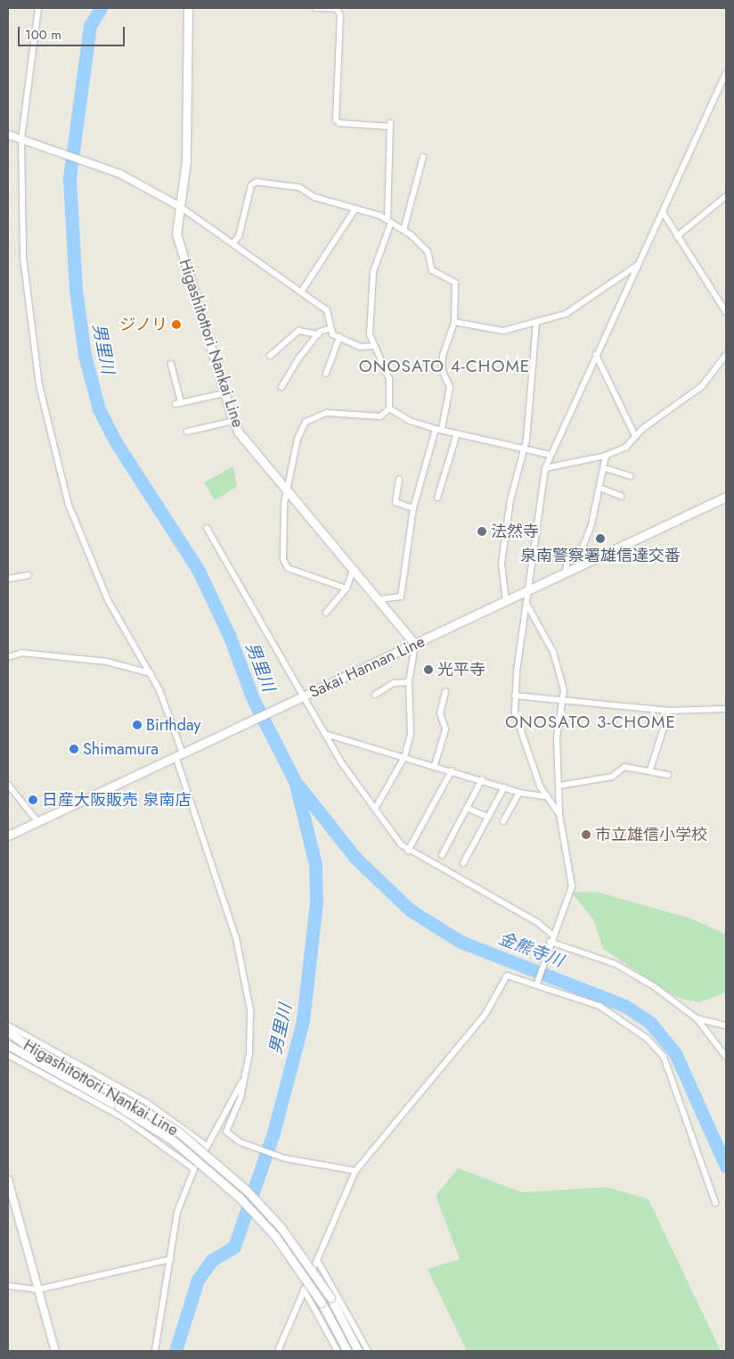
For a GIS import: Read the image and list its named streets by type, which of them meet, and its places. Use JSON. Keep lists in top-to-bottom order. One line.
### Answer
{"streets":{"main road":["Higashitottori Nankai Line","Sakai Hannan Line"]},"crossings":[["Higashitottori Nankai Line","Sakai Hannan Line"]],"districts":["ONOSATO 4-CHOME","ONOSATO 3-CHOME"],"water":["男里川","金熊寺川"],"places":["ジノリ","法然寺","泉南警察署雄信達交番","光平寺","Birthday","Shimamura","日産大阪販売 泉南店","市立雄信小学校"],"scale_bar":"100 m"}
